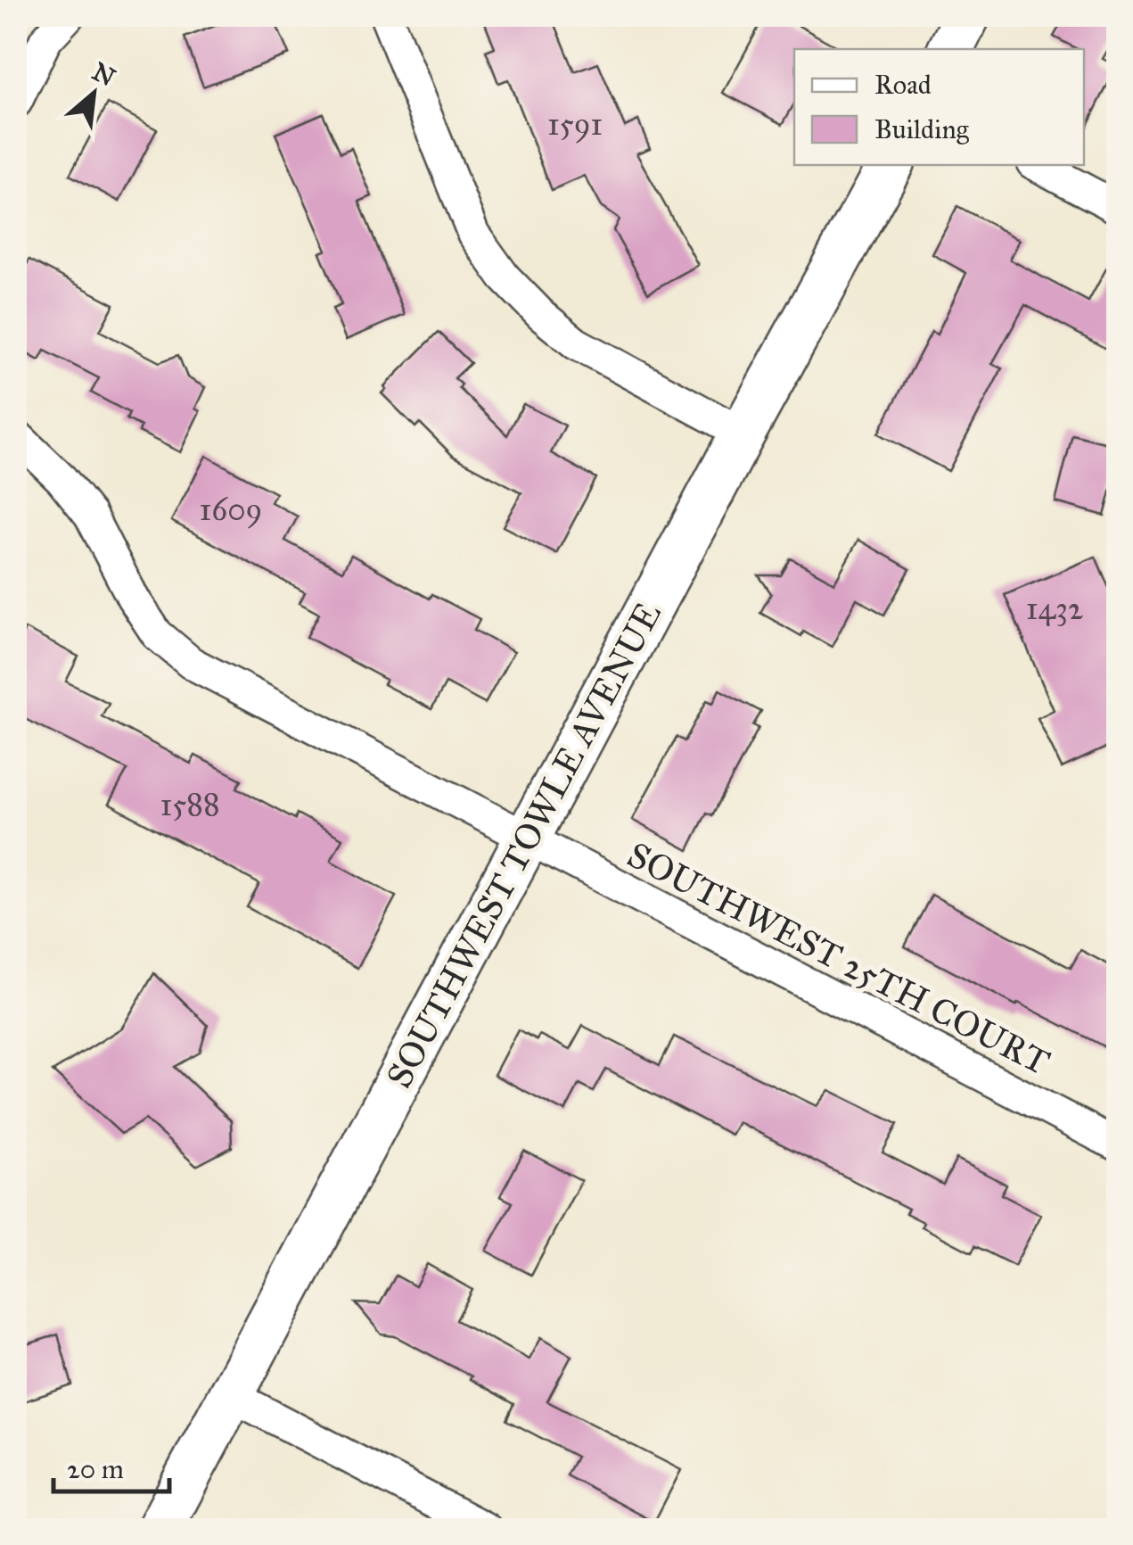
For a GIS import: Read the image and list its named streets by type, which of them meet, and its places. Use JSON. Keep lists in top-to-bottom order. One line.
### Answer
{"streets":{"main road":["SOUTHWEST TOWLE AVENUE"],"street":["SOUTHWEST 25TH COURT"]},"crossings":[["SOUTHWEST TOWLE AVENUE","SOUTHWEST 25TH COURT"]],"house_numbers":["1591","1609","1432","1588"],"legend":["Road","Building"],"scale_bar":"20 m","north":"top right"}
